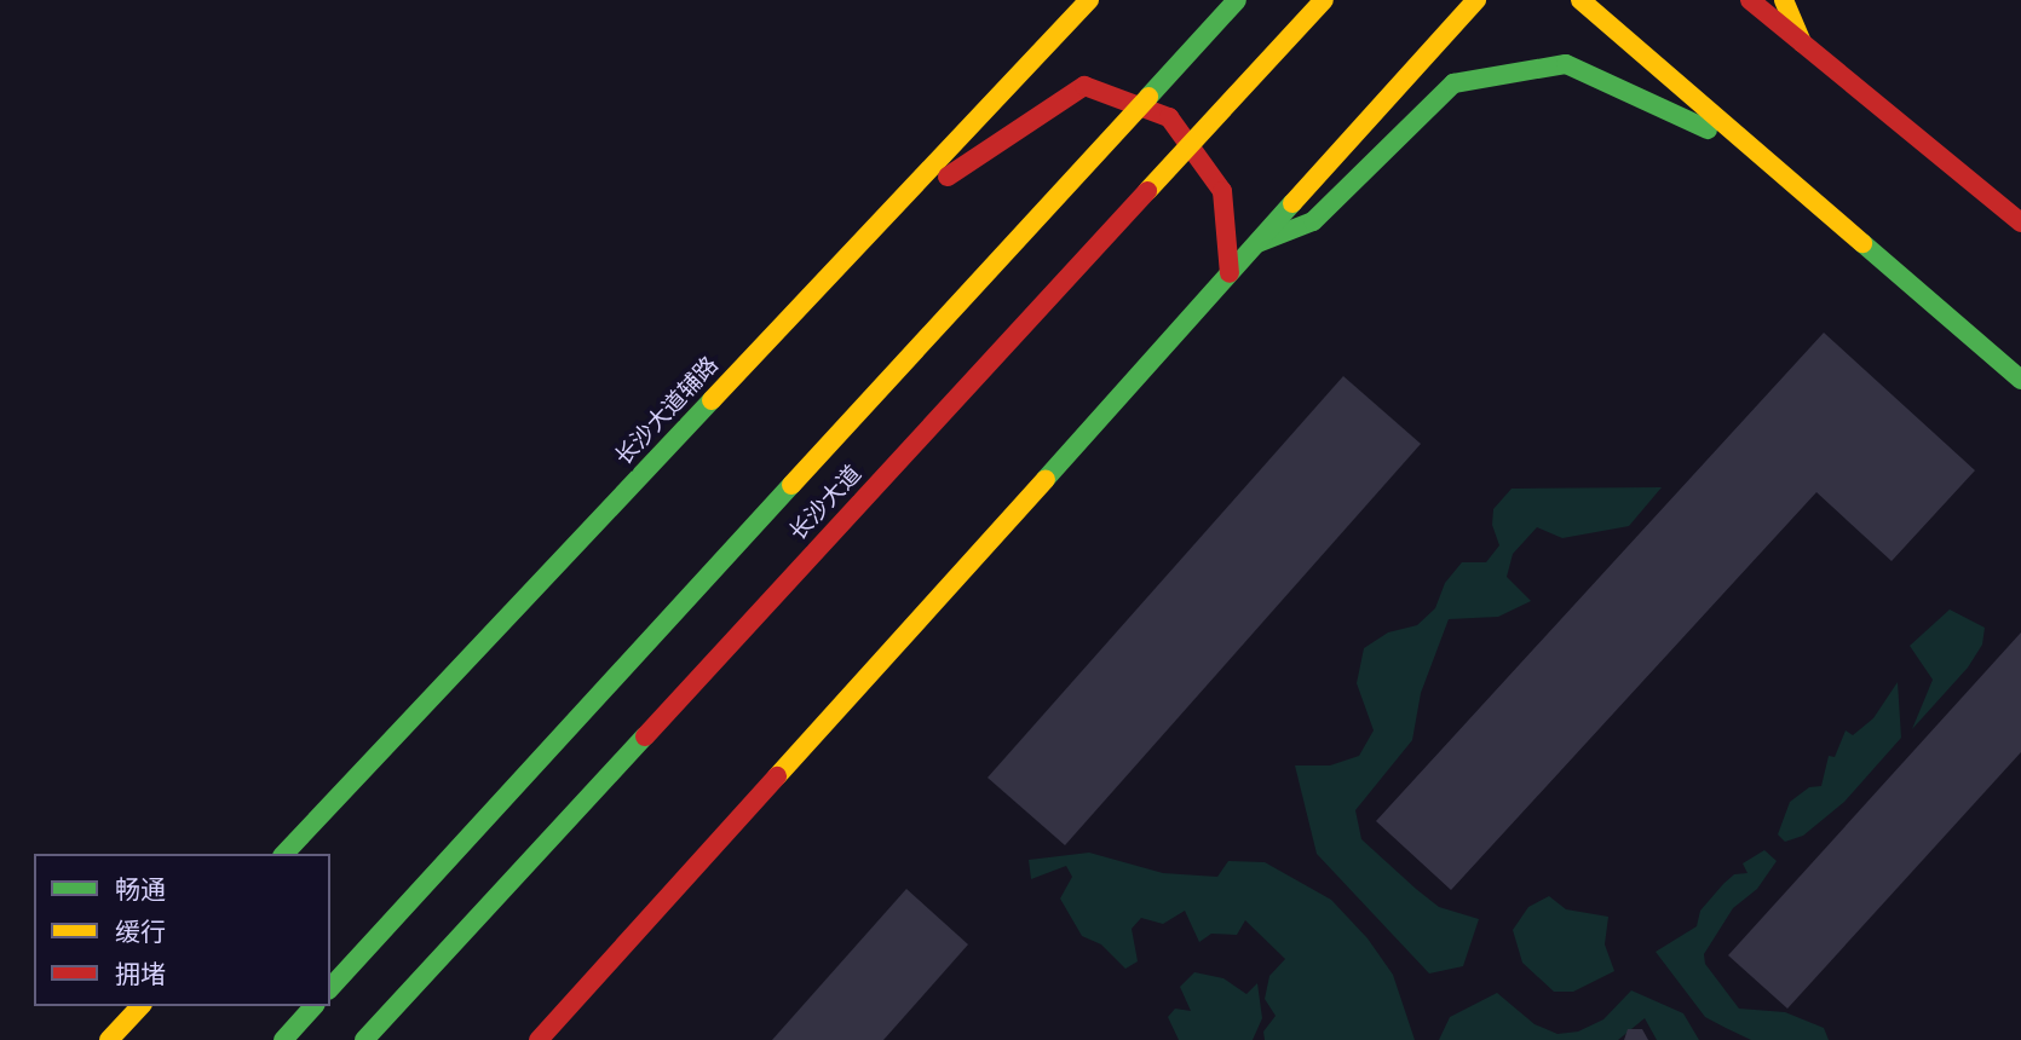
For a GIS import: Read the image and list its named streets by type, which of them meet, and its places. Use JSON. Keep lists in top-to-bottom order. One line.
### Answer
{"streets":{"main road":["长沙大道辅路","长沙大道"]},"legend":["畅通","缓行","拥堵"]}
